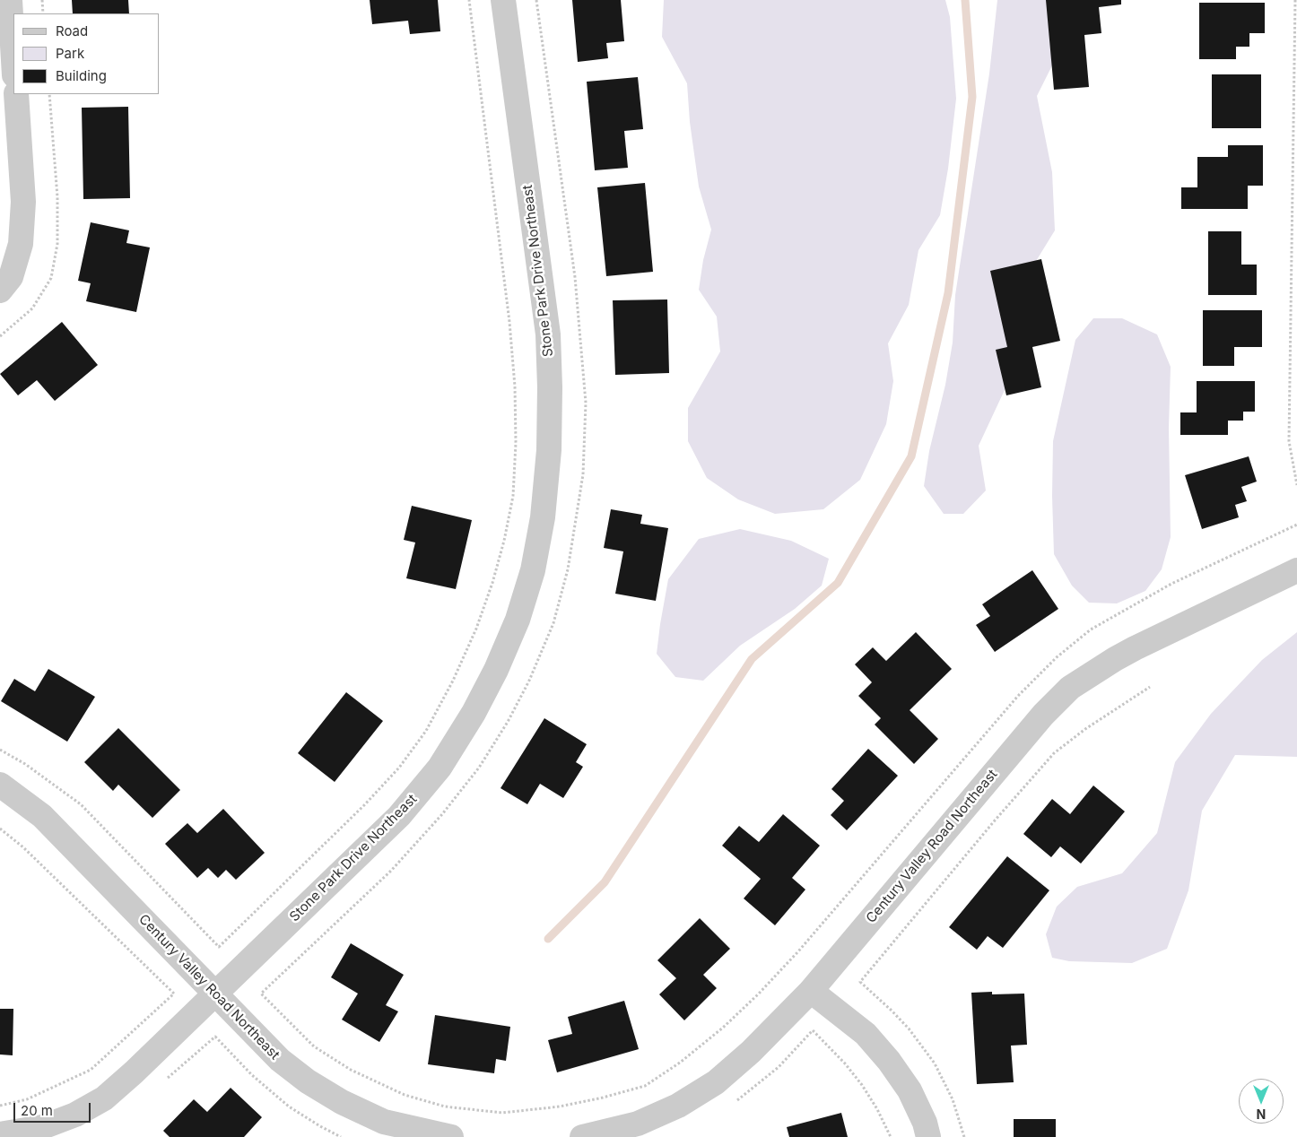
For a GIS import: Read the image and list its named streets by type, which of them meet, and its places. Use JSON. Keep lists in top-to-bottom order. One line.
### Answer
{"streets":{"street":["Stone Park Drive Northeast","Century Valley Road Northeast"]},"crossings":[["Stone Park Drive Northeast","Century Valley Road Northeast"]],"legend":["Road","Park","Building"],"scale_bar":"20 m","north":"bottom"}
